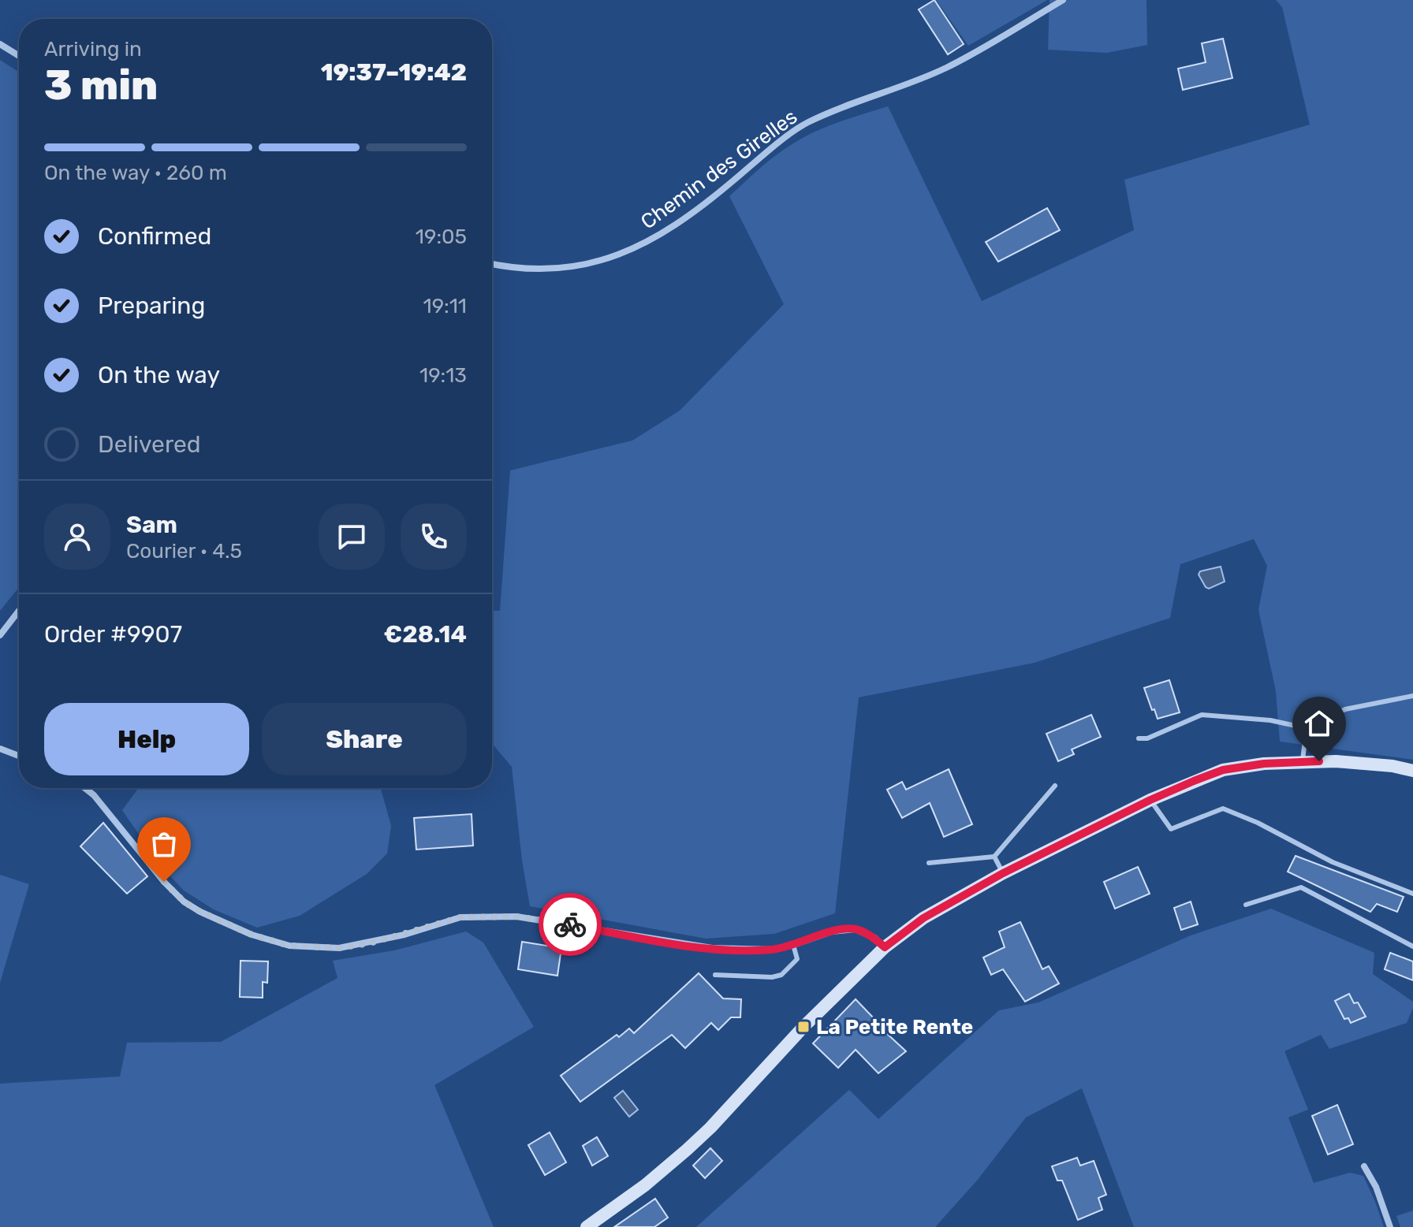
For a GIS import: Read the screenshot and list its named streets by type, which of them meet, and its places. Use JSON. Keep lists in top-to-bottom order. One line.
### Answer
{"streets":{"street":["Chemin des Girelles"]},"places":{"transit":["La Petite Rente"]},"page":{"heading":["3 min","Arriving in","19:37–19:42"],"panel":["Sam","Courier · 4.5","Order #9907","€28.14"],"bar":"On the way · 260 m","list":[["Confirmed","19:05"],["Preparing","19:11"],["On the way","19:13"],"Delivered"],"buttons":["Help","Share"]}}
